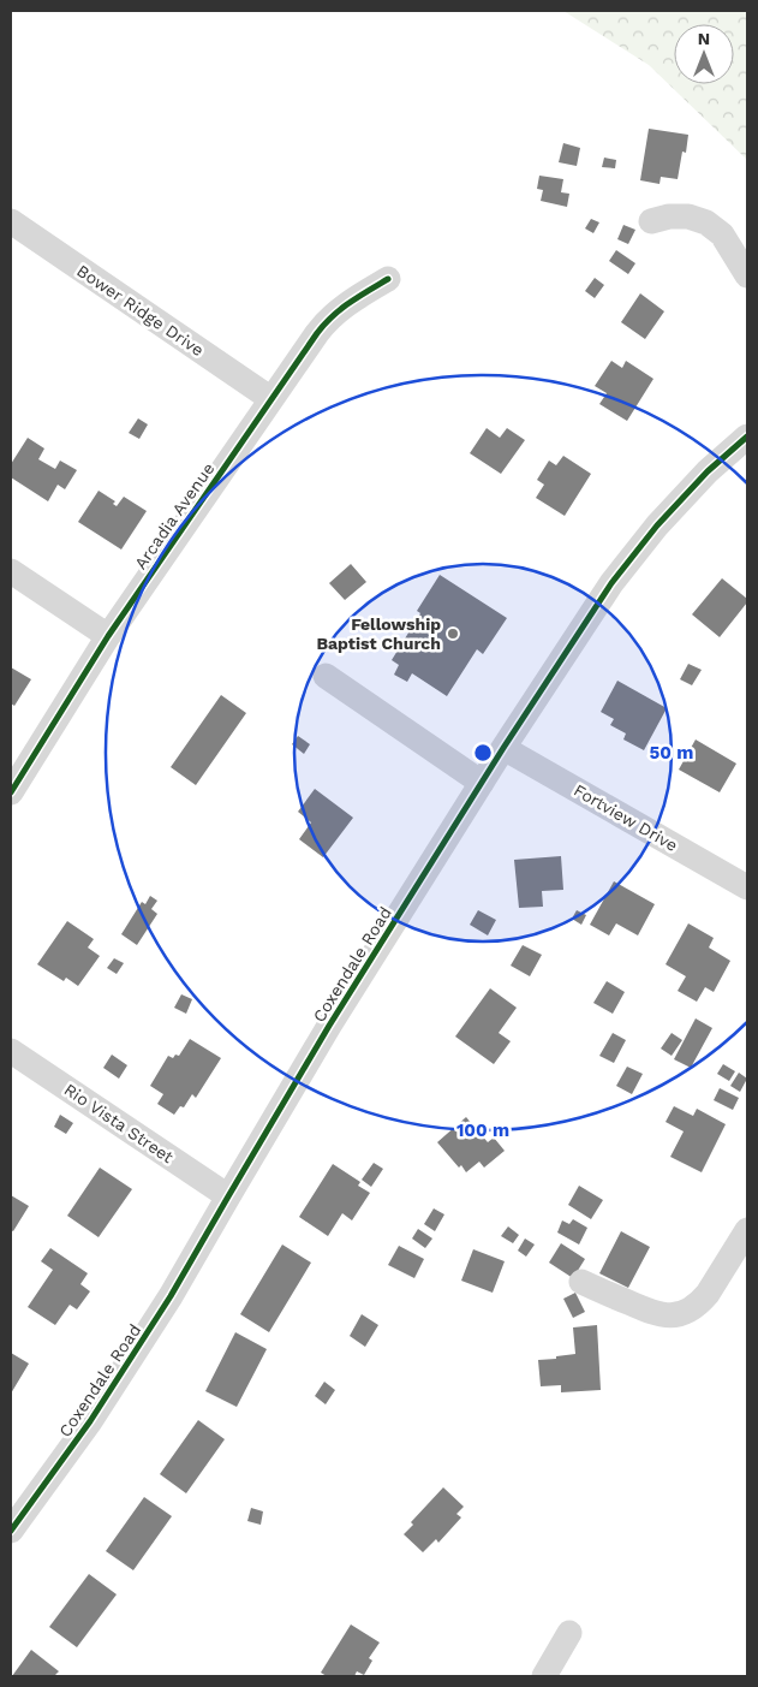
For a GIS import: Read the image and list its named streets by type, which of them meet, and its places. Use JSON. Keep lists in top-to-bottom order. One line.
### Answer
{"streets":{"street":["Bower Ridge Drive","Arcadia Avenue","Fortview Drive","Coxendale Road","Rio Vista Street"]},"crossings":[["Bower Ridge Drive","Arcadia Avenue"],["Fortview Drive","Coxendale Road"],["Coxendale Road","Rio Vista Street"]],"places":["Fellowship Baptist Church"],"north":"top","rings":["50 m","100 m"]}
